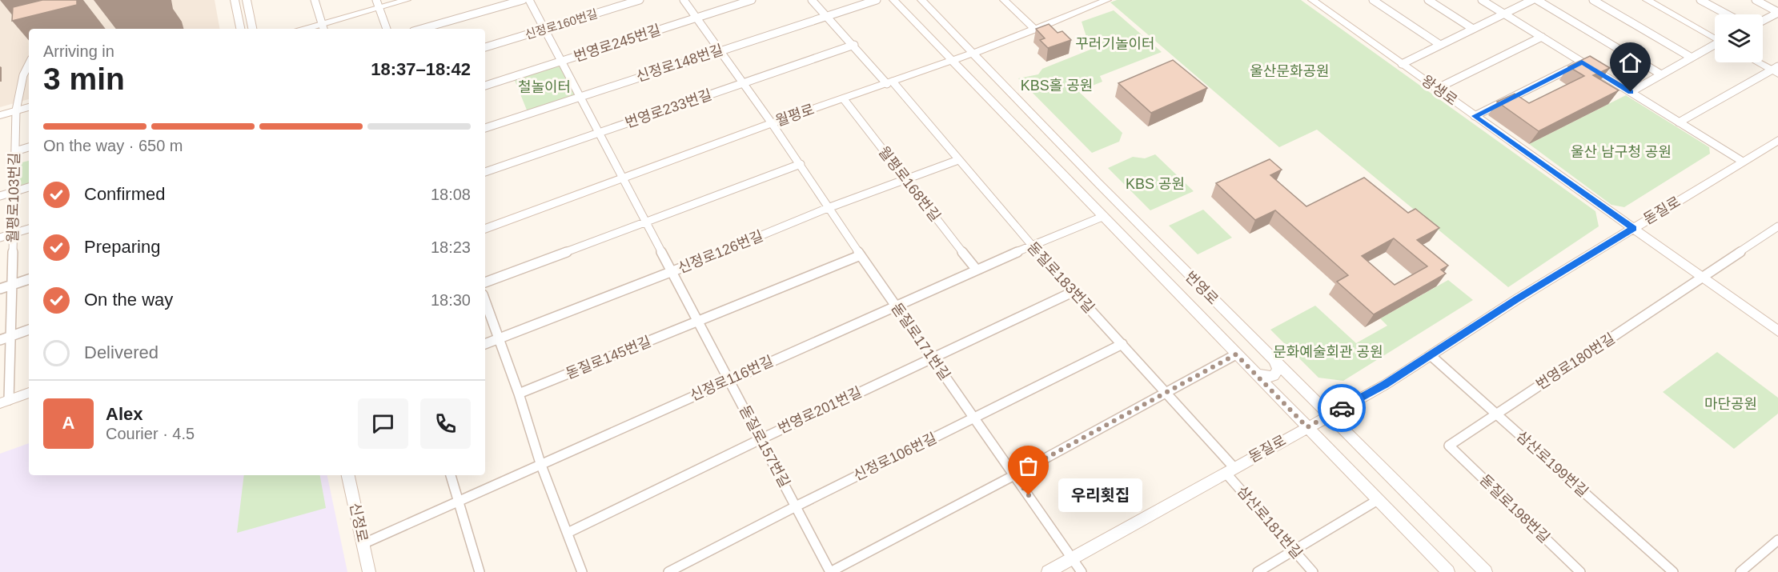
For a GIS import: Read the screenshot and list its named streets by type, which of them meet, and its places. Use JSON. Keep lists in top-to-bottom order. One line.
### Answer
{"streets":{"main road":["왕생로","월평로","돋질로","번영로","신정로"],"street":["신정로160번길","번영로245번길","신정로148번길","번영로233번길","월평로168번길","월평로103번길","신정로126번길","돋질로183번길","돋질로171번길","돋질로145번길","번영로180번길","신정로116번길","번영로201번길","돋질로157번길","신정로106번길","삼산로199번길","돋질로198번길","삼산로181번길"]},"crossings":[["신정로160번길","돋질로157번길"],["번영로245번길","돋질로171번길"],["번영로245번길","돋질로157번길"],["신정로148번길","돋질로183번길"],["신정로148번길","돋질로171번길"],["신정로148번길","돋질로157번길"],["왕생로","돋질로"],["왕생로","번영로180번길"],["번영로233번길","돋질로183번길"],["번영로233번길","돋질로171번길"],["번영로233번길","돋질로157번길"],["월평로","월평로168번길"],["월평로","돋질로183번길"],["월평로","번영로"],["월평로","돋질로171번길"],["월평로","돋질로157번길"],["월평로168번길","신정로126번길"],["월평로168번길","신정로116번길"],["돋질로","돋질로183번길"],["돋질로","번영로"],["돋질로","돋질로171번길"],["돋질로","삼산로199번길"],["돋질로","삼산로181번길"],["신정로126번길","돋질로183번길"],["신정로126번길","돋질로171번길"],["신정로126번길","돋질로157번길"],["돋질로183번길","신정로116번길"],["돋질로183번길","번영로201번길"],["돋질로183번길","신정로106번길"],["돋질로183번길","삼산로181번길"],["번영로","신정로116번길"],["돋질로171번길","신정로116번길"],["돋질로171번길","번영로201번길"],["돋질로171번길","신정로106번길"],["돋질로145번길","돋질로157번길"],["번영로180번길","삼산로199번길"],["번영로180번길","돋질로198번길"],["신정로116번길","돋질로157번길"],["신정로116번길","신정로"],["번영로201번길","돋질로157번길"],["돋질로157번길","신정로106번길"]],"parks":["꾸러기놀이터","울산문화공원","KBS홀 공원","철놀이터","울산 남구청 공원","KBS 공원","문화예술회관 공원","마단공원"],"places":["우리횟집"],"page":{"heading":["3 min","Arriving in","18:37–18:42"],"panel":["Alex","Courier · 4.5"],"bar":"On the way · 650 m","list":[["Confirmed","18:08"],["Preparing","18:23"],["On the way","18:30"],"Delivered"],"round":"A","bubble":"우리횟집"}}
